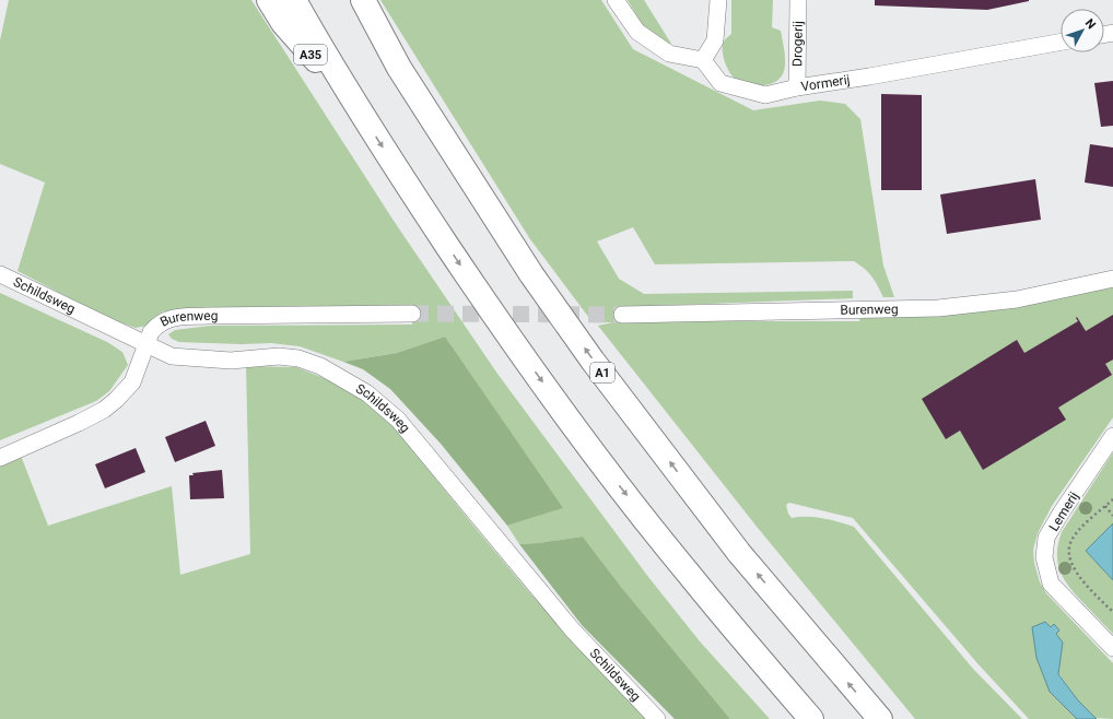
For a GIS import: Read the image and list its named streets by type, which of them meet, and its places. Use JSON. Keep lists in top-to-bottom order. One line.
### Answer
{"streets":{"highway":["A35","A1"],"street":["Drogerij","Vormerij","Schildsweg","Burenweg","Lemerij"]},"crossings":[["Drogerij","Vormerij"],["Schildsweg","Burenweg"]],"north":"top right"}
